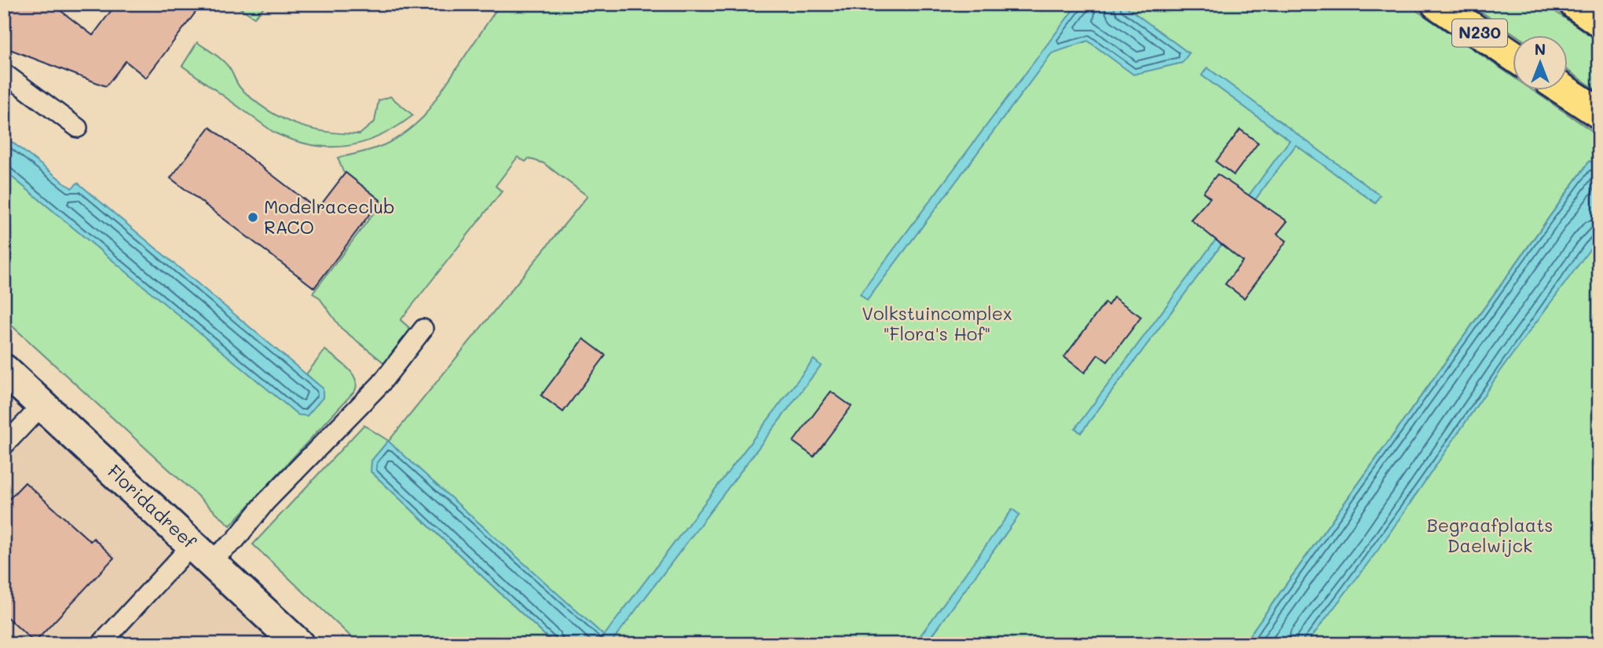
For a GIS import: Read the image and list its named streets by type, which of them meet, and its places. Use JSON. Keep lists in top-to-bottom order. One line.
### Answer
{"streets":{"main road":["N230"],"street":["Floridadreef"]},"parks":["Volkstuincomplex \"Flora's Hof\"","Begraafplaats Daelwijck"],"places":["Modelraceclub RACO"],"north":"top"}
